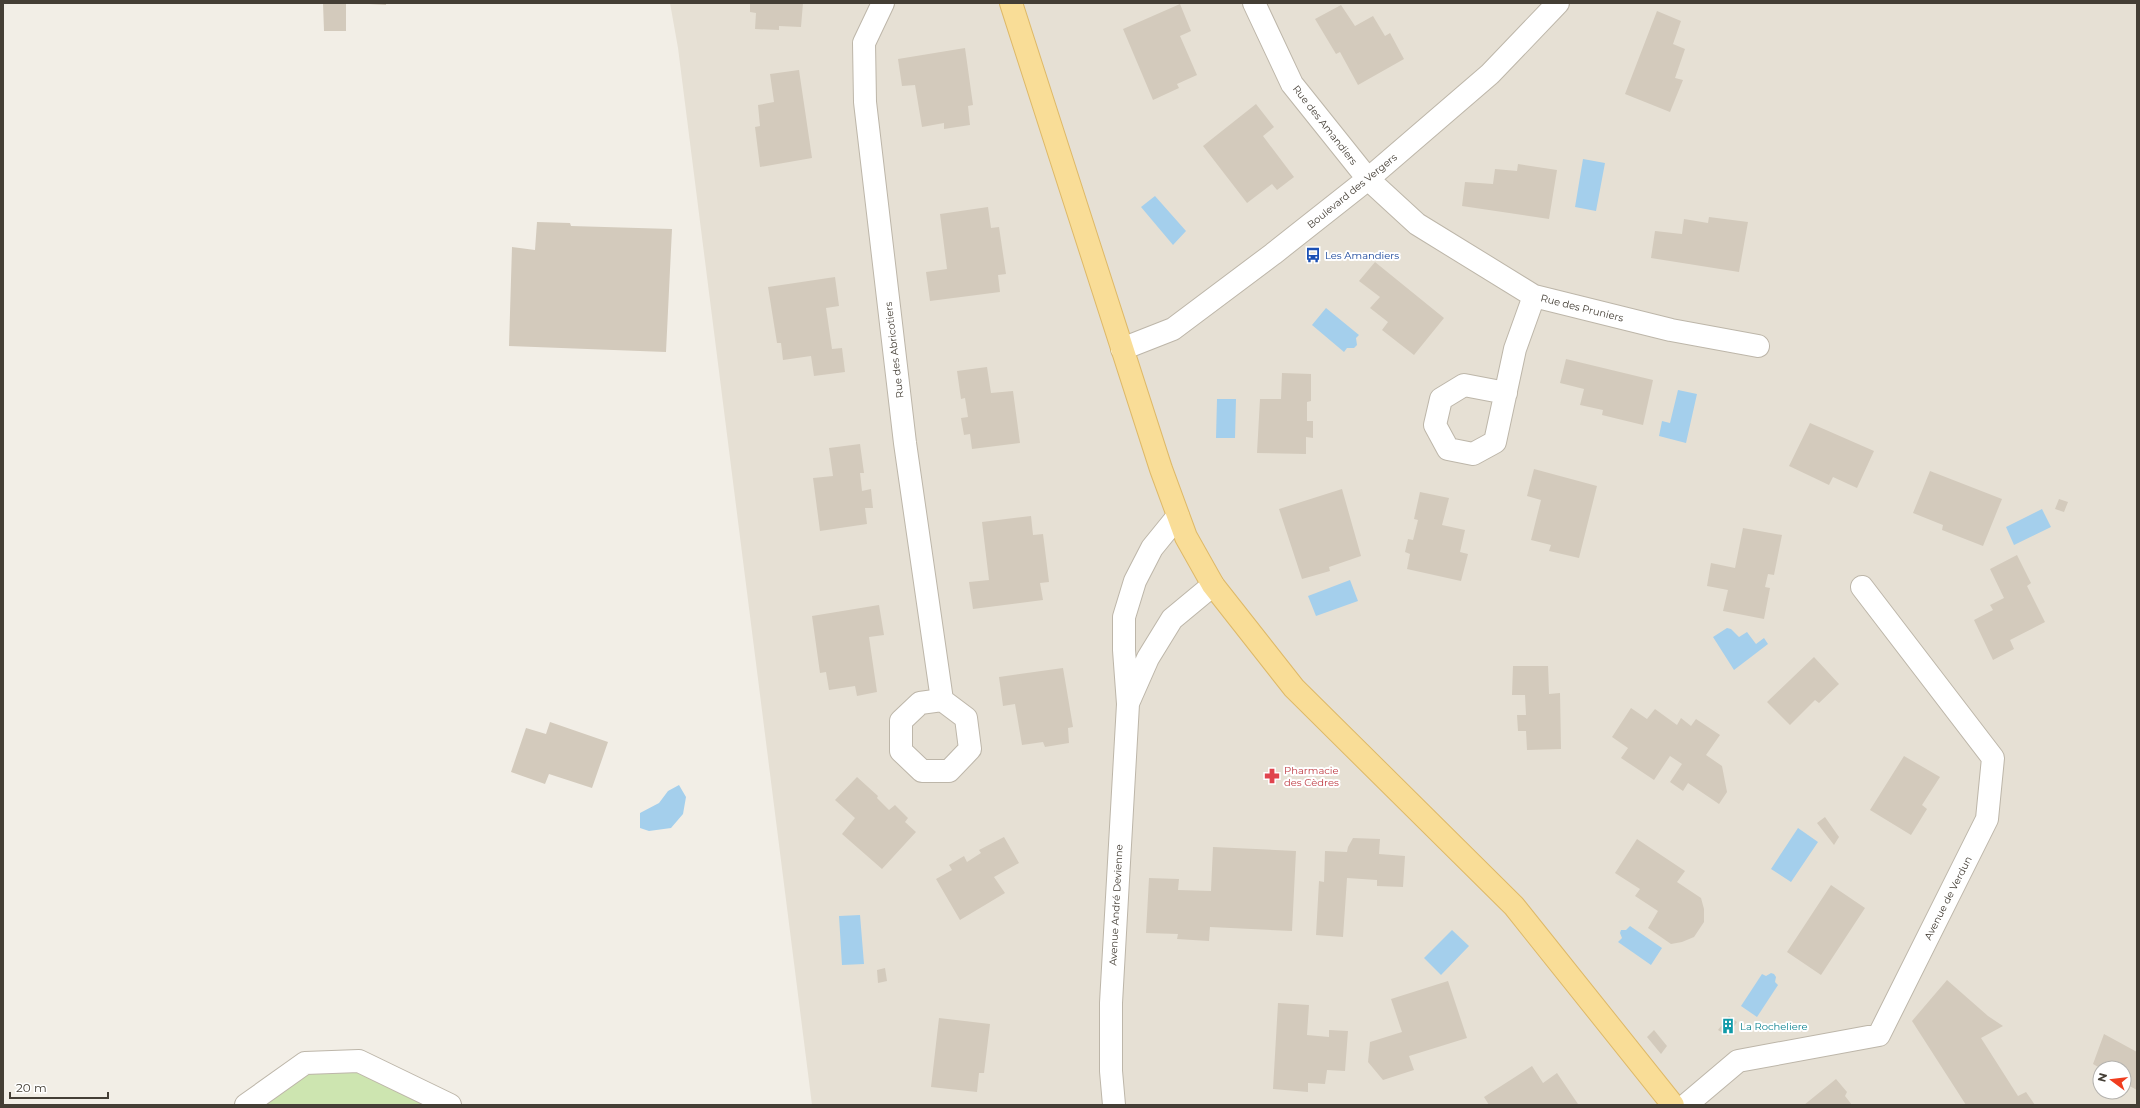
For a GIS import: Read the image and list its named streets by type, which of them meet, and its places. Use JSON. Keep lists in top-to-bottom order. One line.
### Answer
{"streets":{"street":["Rue des Amandiers","Boulevard des Vergers","Rue des Pruniers","Rue des Abricotiers","Avenue de Verdun","Avenue André Devienne"]},"crossings":[["Rue des Amandiers","Boulevard des Vergers"],["Rue des Amandiers","Rue des Pruniers"],["Boulevard des Vergers","Rue des Pruniers"]],"places":{"bus stop":["Les Amandiers"],"pharmacy":["Pharmacie des Cèdres"],"building":["La Rocheliere"]},"scale_bar":"20 m","north":"left"}
